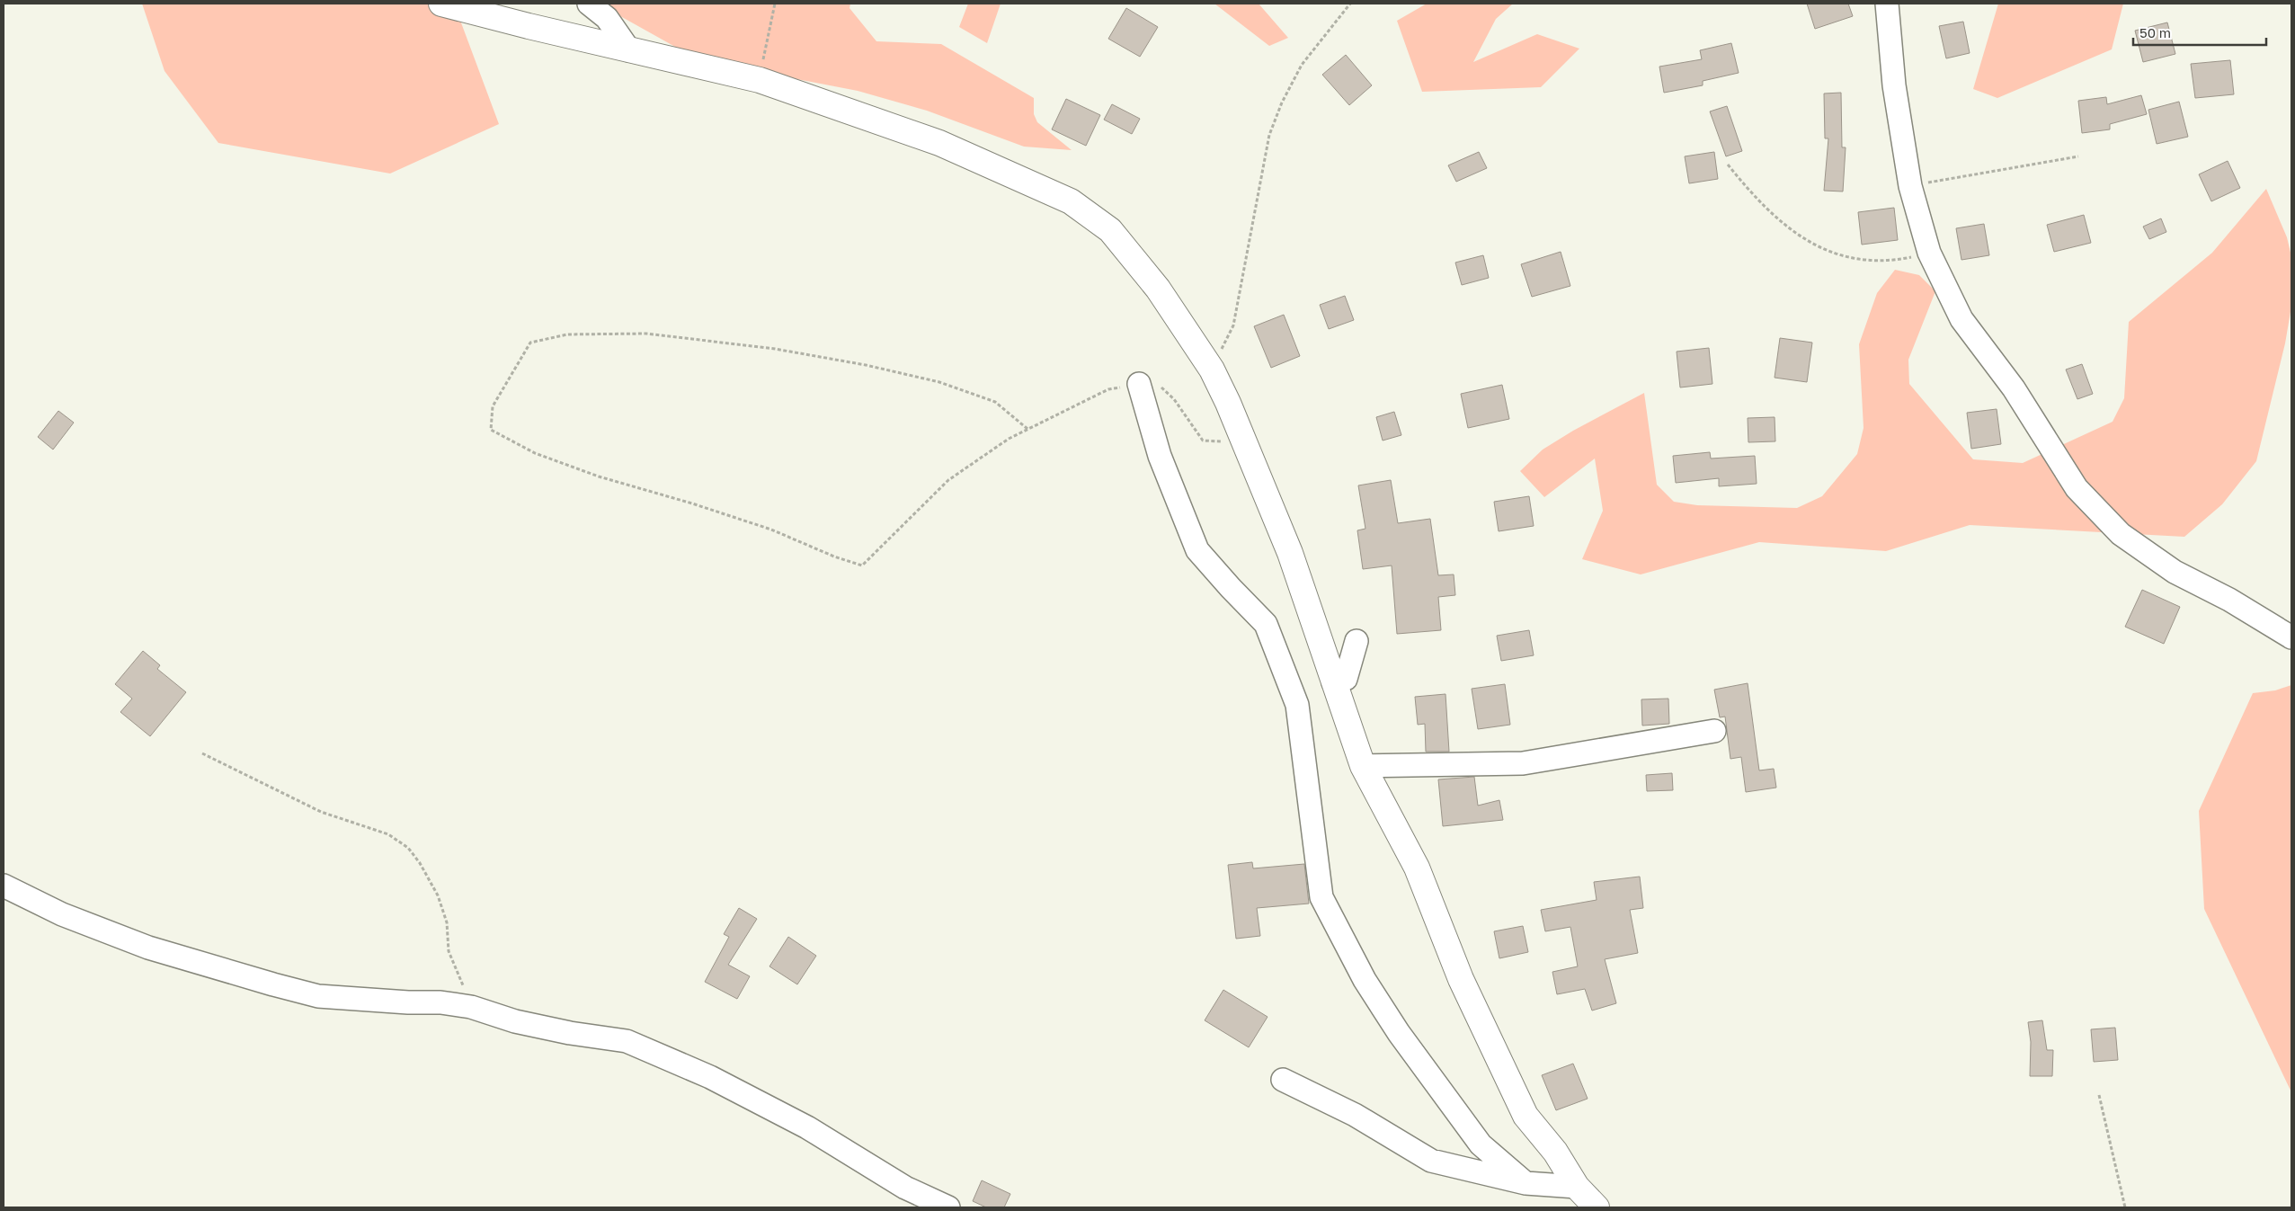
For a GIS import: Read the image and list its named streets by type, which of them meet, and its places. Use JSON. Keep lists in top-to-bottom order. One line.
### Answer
{"scale_bar":"50 m"}
